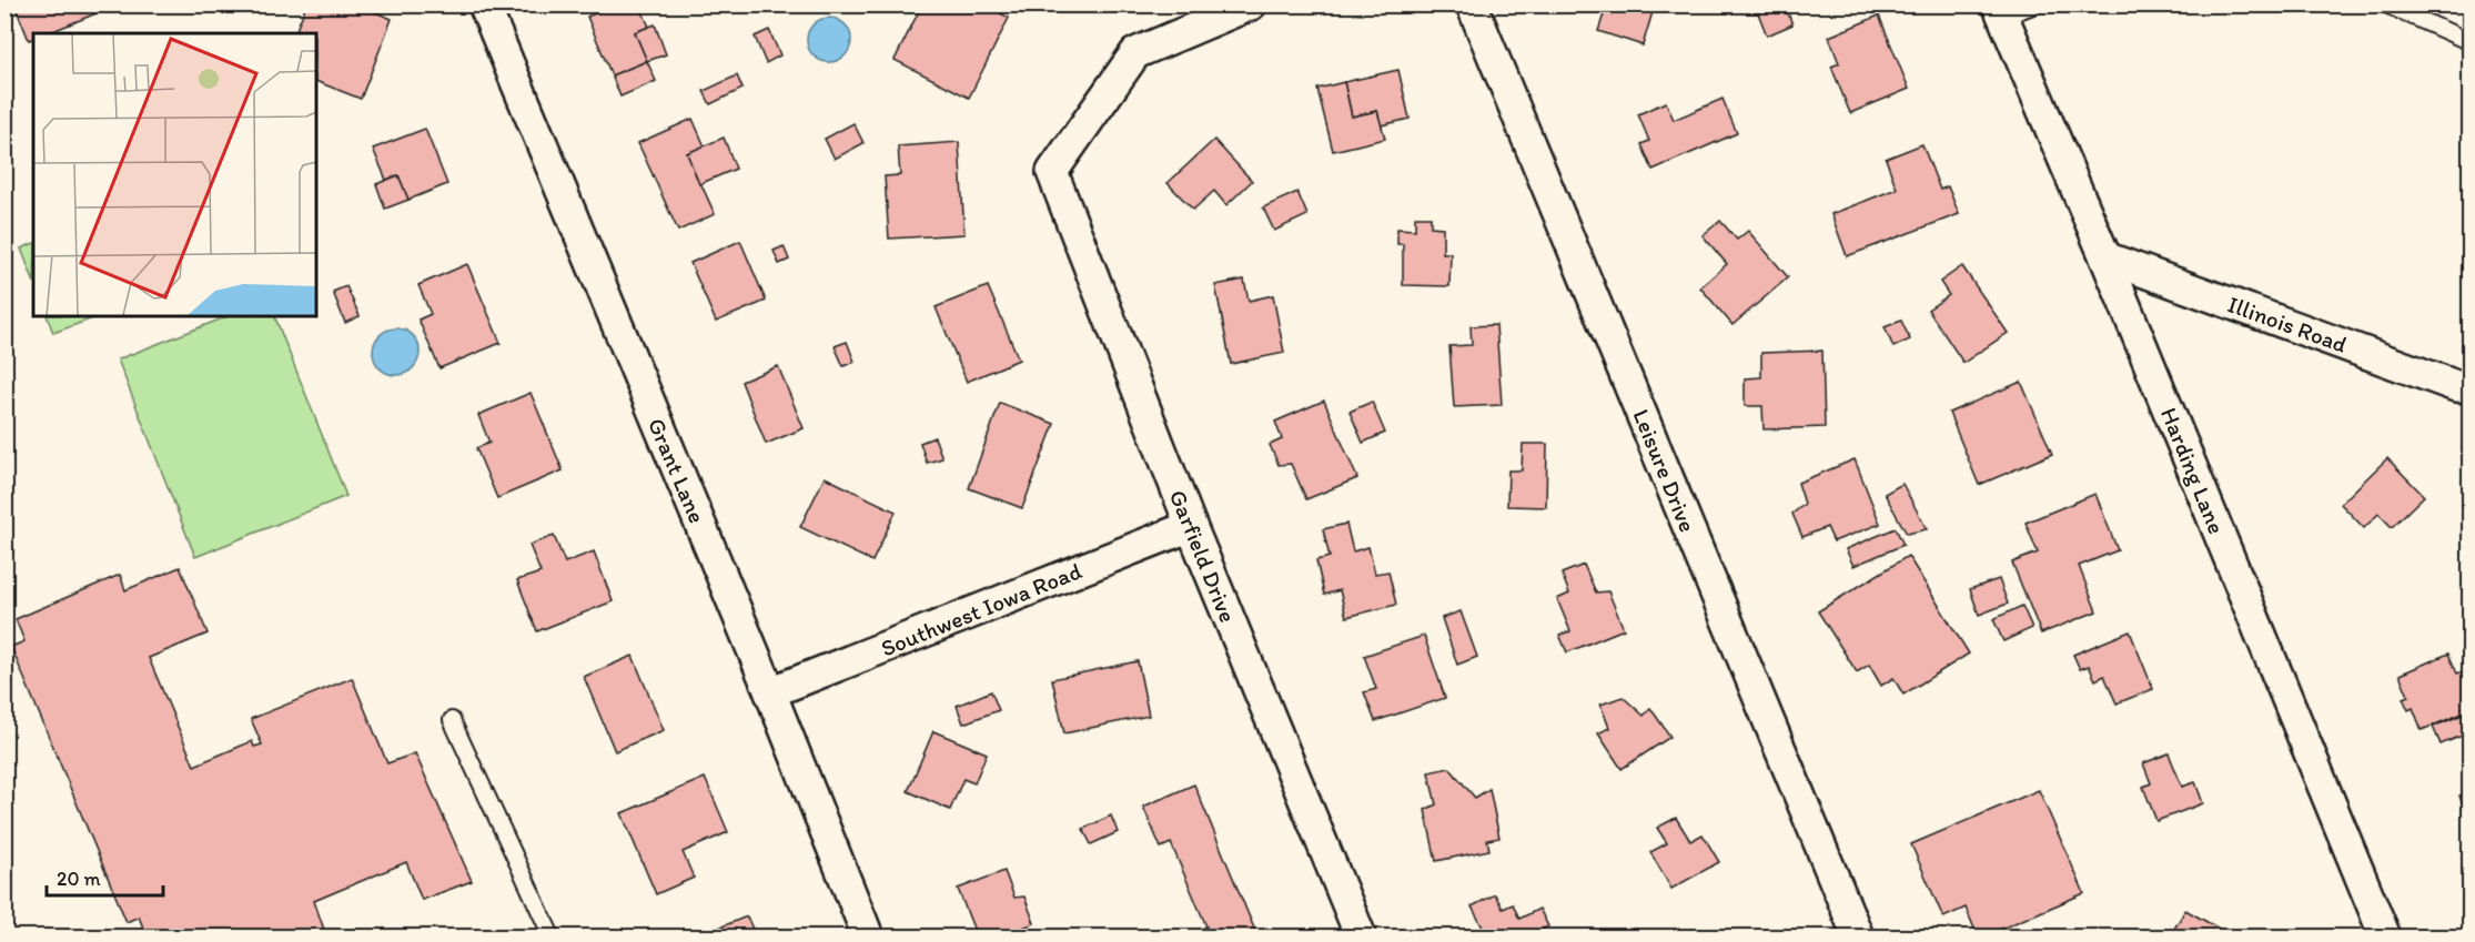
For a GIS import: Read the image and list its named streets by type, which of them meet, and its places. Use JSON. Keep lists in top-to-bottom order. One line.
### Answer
{"streets":{"street":["Illinois Road","Grant Lane","Leisure Drive","Harding Lane","Garfield Drive","Southwest Iowa Road"]},"crossings":[["Illinois Road","Harding Lane"],["Grant Lane","Southwest Iowa Road"],["Garfield Drive","Southwest Iowa Road"]],"scale_bar":"20 m"}
